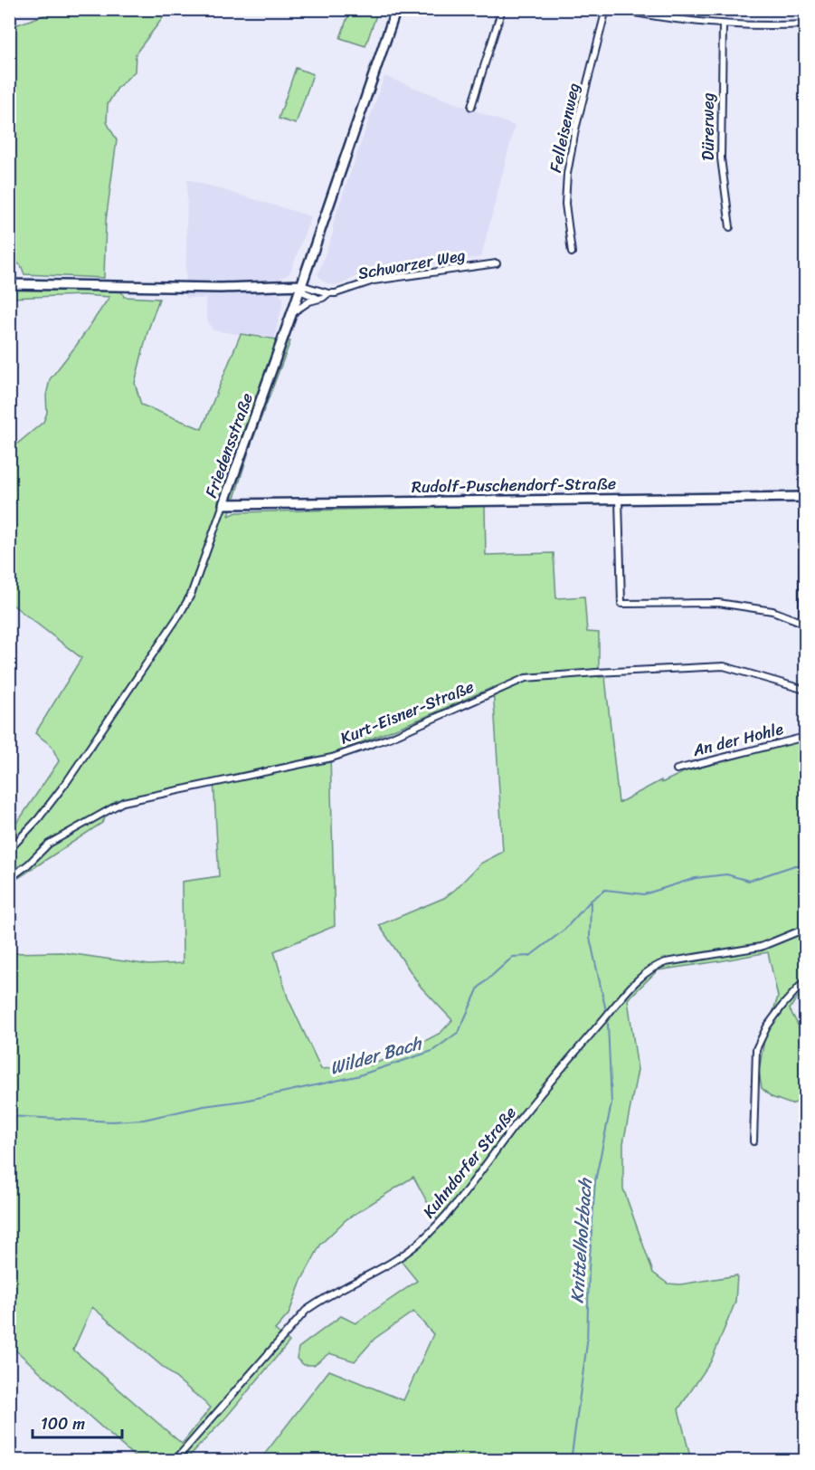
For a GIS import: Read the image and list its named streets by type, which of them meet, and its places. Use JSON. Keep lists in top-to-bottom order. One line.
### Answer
{"streets":{"street":["Dürerweg","Felleisenweg","Schwarzer Weg","Friedensstraße","Rudolf-Puschendorf-Straße","Kurt-Eisner-Straße","An der Hohle","Kuhndorfer Straße"]},"crossings":[["Schwarzer Weg","Friedensstraße"],["Friedensstraße","Rudolf-Puschendorf-Straße"]],"water":["Wilder Bach","Knittelholzbach"],"scale_bar":"100 m"}
